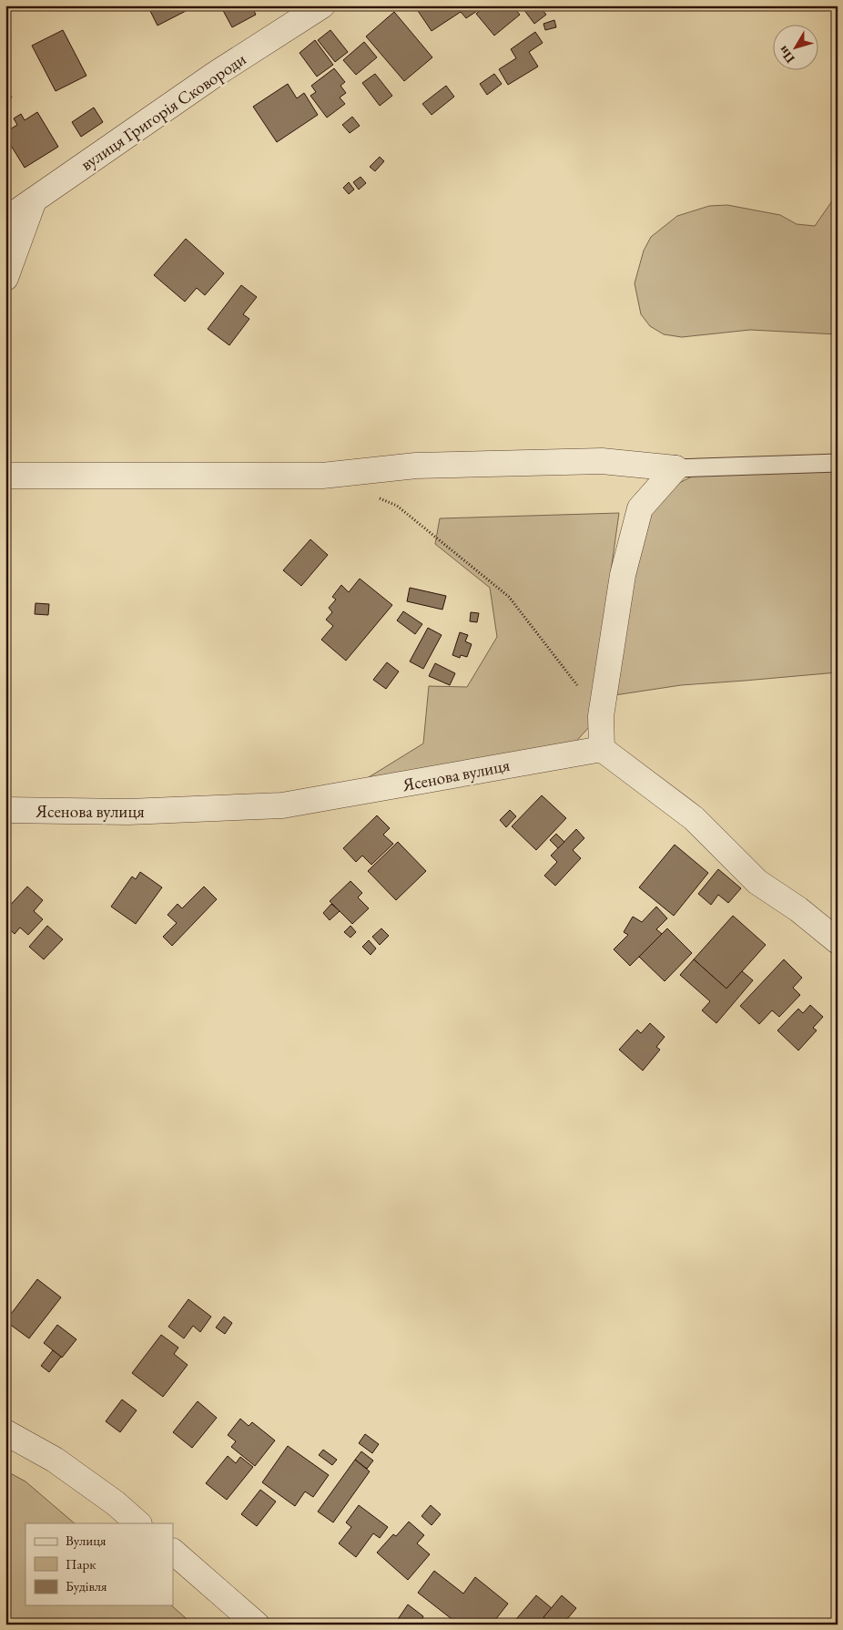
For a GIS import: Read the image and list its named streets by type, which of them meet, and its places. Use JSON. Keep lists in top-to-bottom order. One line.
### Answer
{"streets":{"street":["вулиця Григорія Сковороди","Ясенова вулиця"]},"legend":["Вулиця","Парк","Будівля"],"north":"bottom left"}
